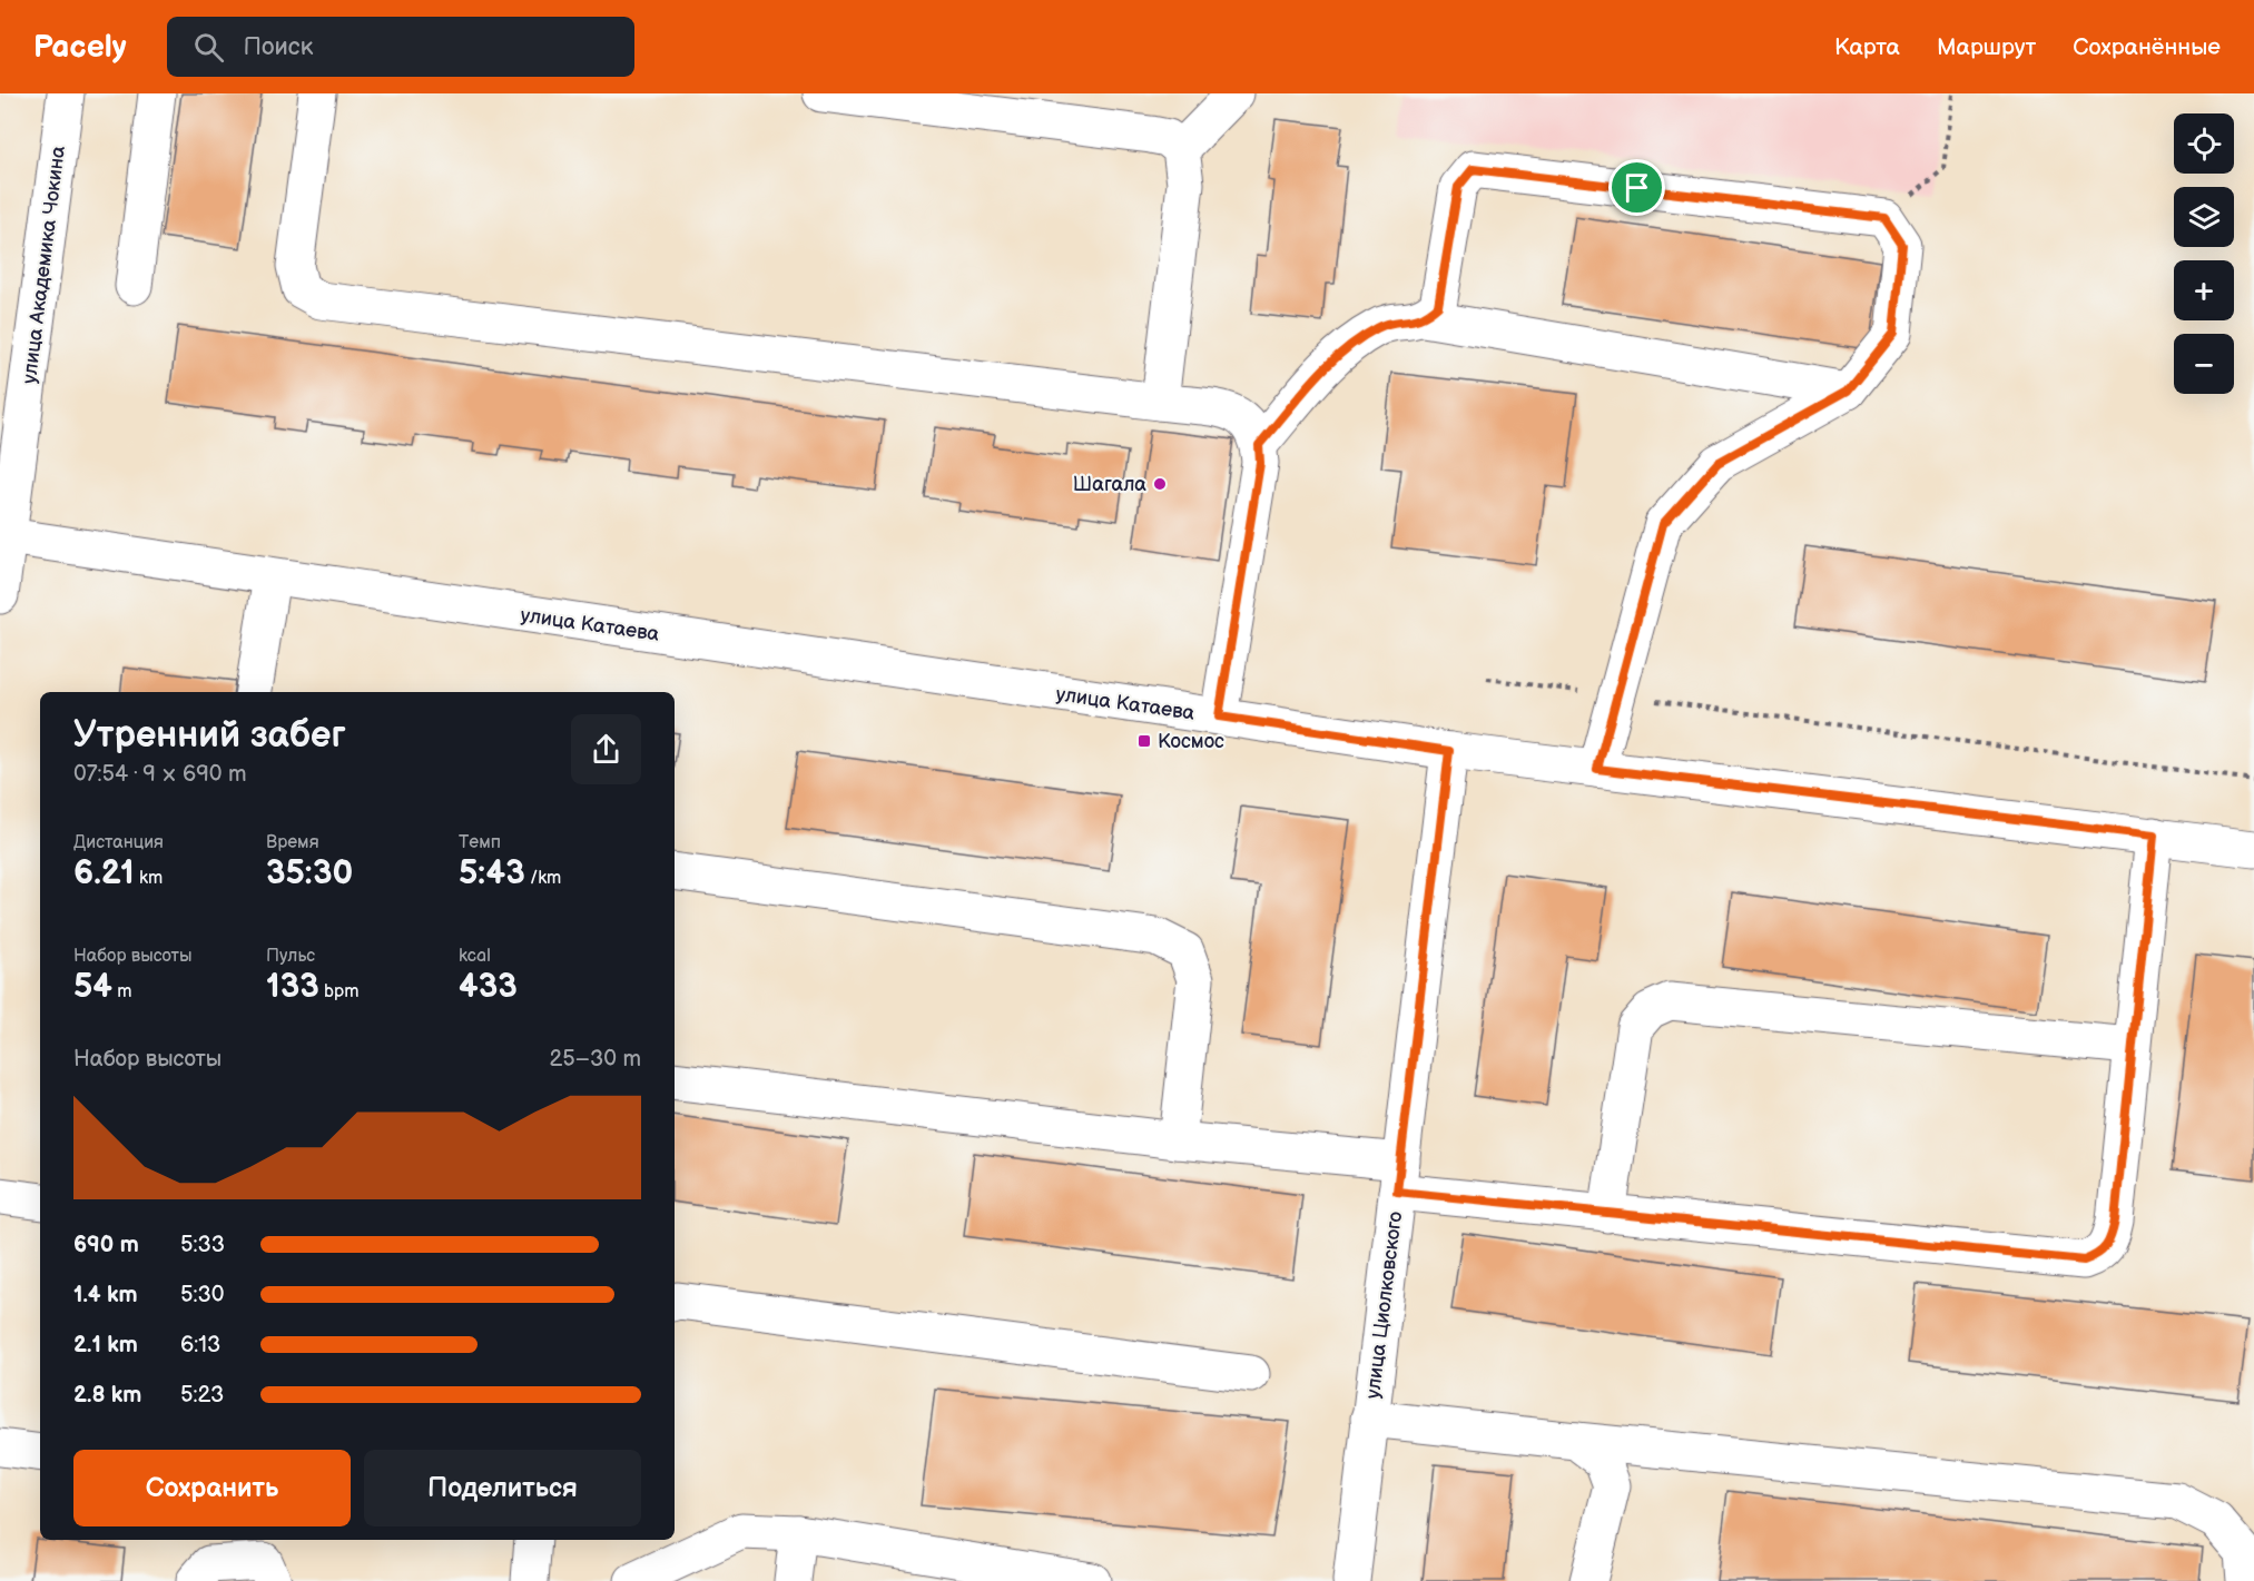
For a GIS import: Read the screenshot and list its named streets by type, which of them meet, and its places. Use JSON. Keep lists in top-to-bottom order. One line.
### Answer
{"streets":{"street":["улица Академика Чокина","улица Катаева","улица Циолковского"]},"crossings":[["улица Академика Чокина","улица Катаева"],["улица Катаева","улица Циолковского"]],"places":{"other":["Шагала"],"transit":["Космос"]},"page":{"header":"Pacely","search":"Поиск","nav":["Карта","Маршрут","Сохранённые"],"map_buttons":["+","−"],"heading":["Утренний забег","07:54 · 9 × 690 m"],"stats":[["Дистанция","6.21 km"],["Время","35:30"],["Темп","5:43 /km"],["Набор высоты","54 m"],["Пульс","133 bpm"],["kcal","433"]],"chart":["Набор высоты","25–30 m"],"list":[{"name":"690 m","note":"5:33"},{"name":"1.4 km","note":"5:30"},{"name":"2.1 km","note":"6:13"},{"name":"2.8 km","note":"5:23"}],"buttons":["Сохранить","Поделиться"]}}
